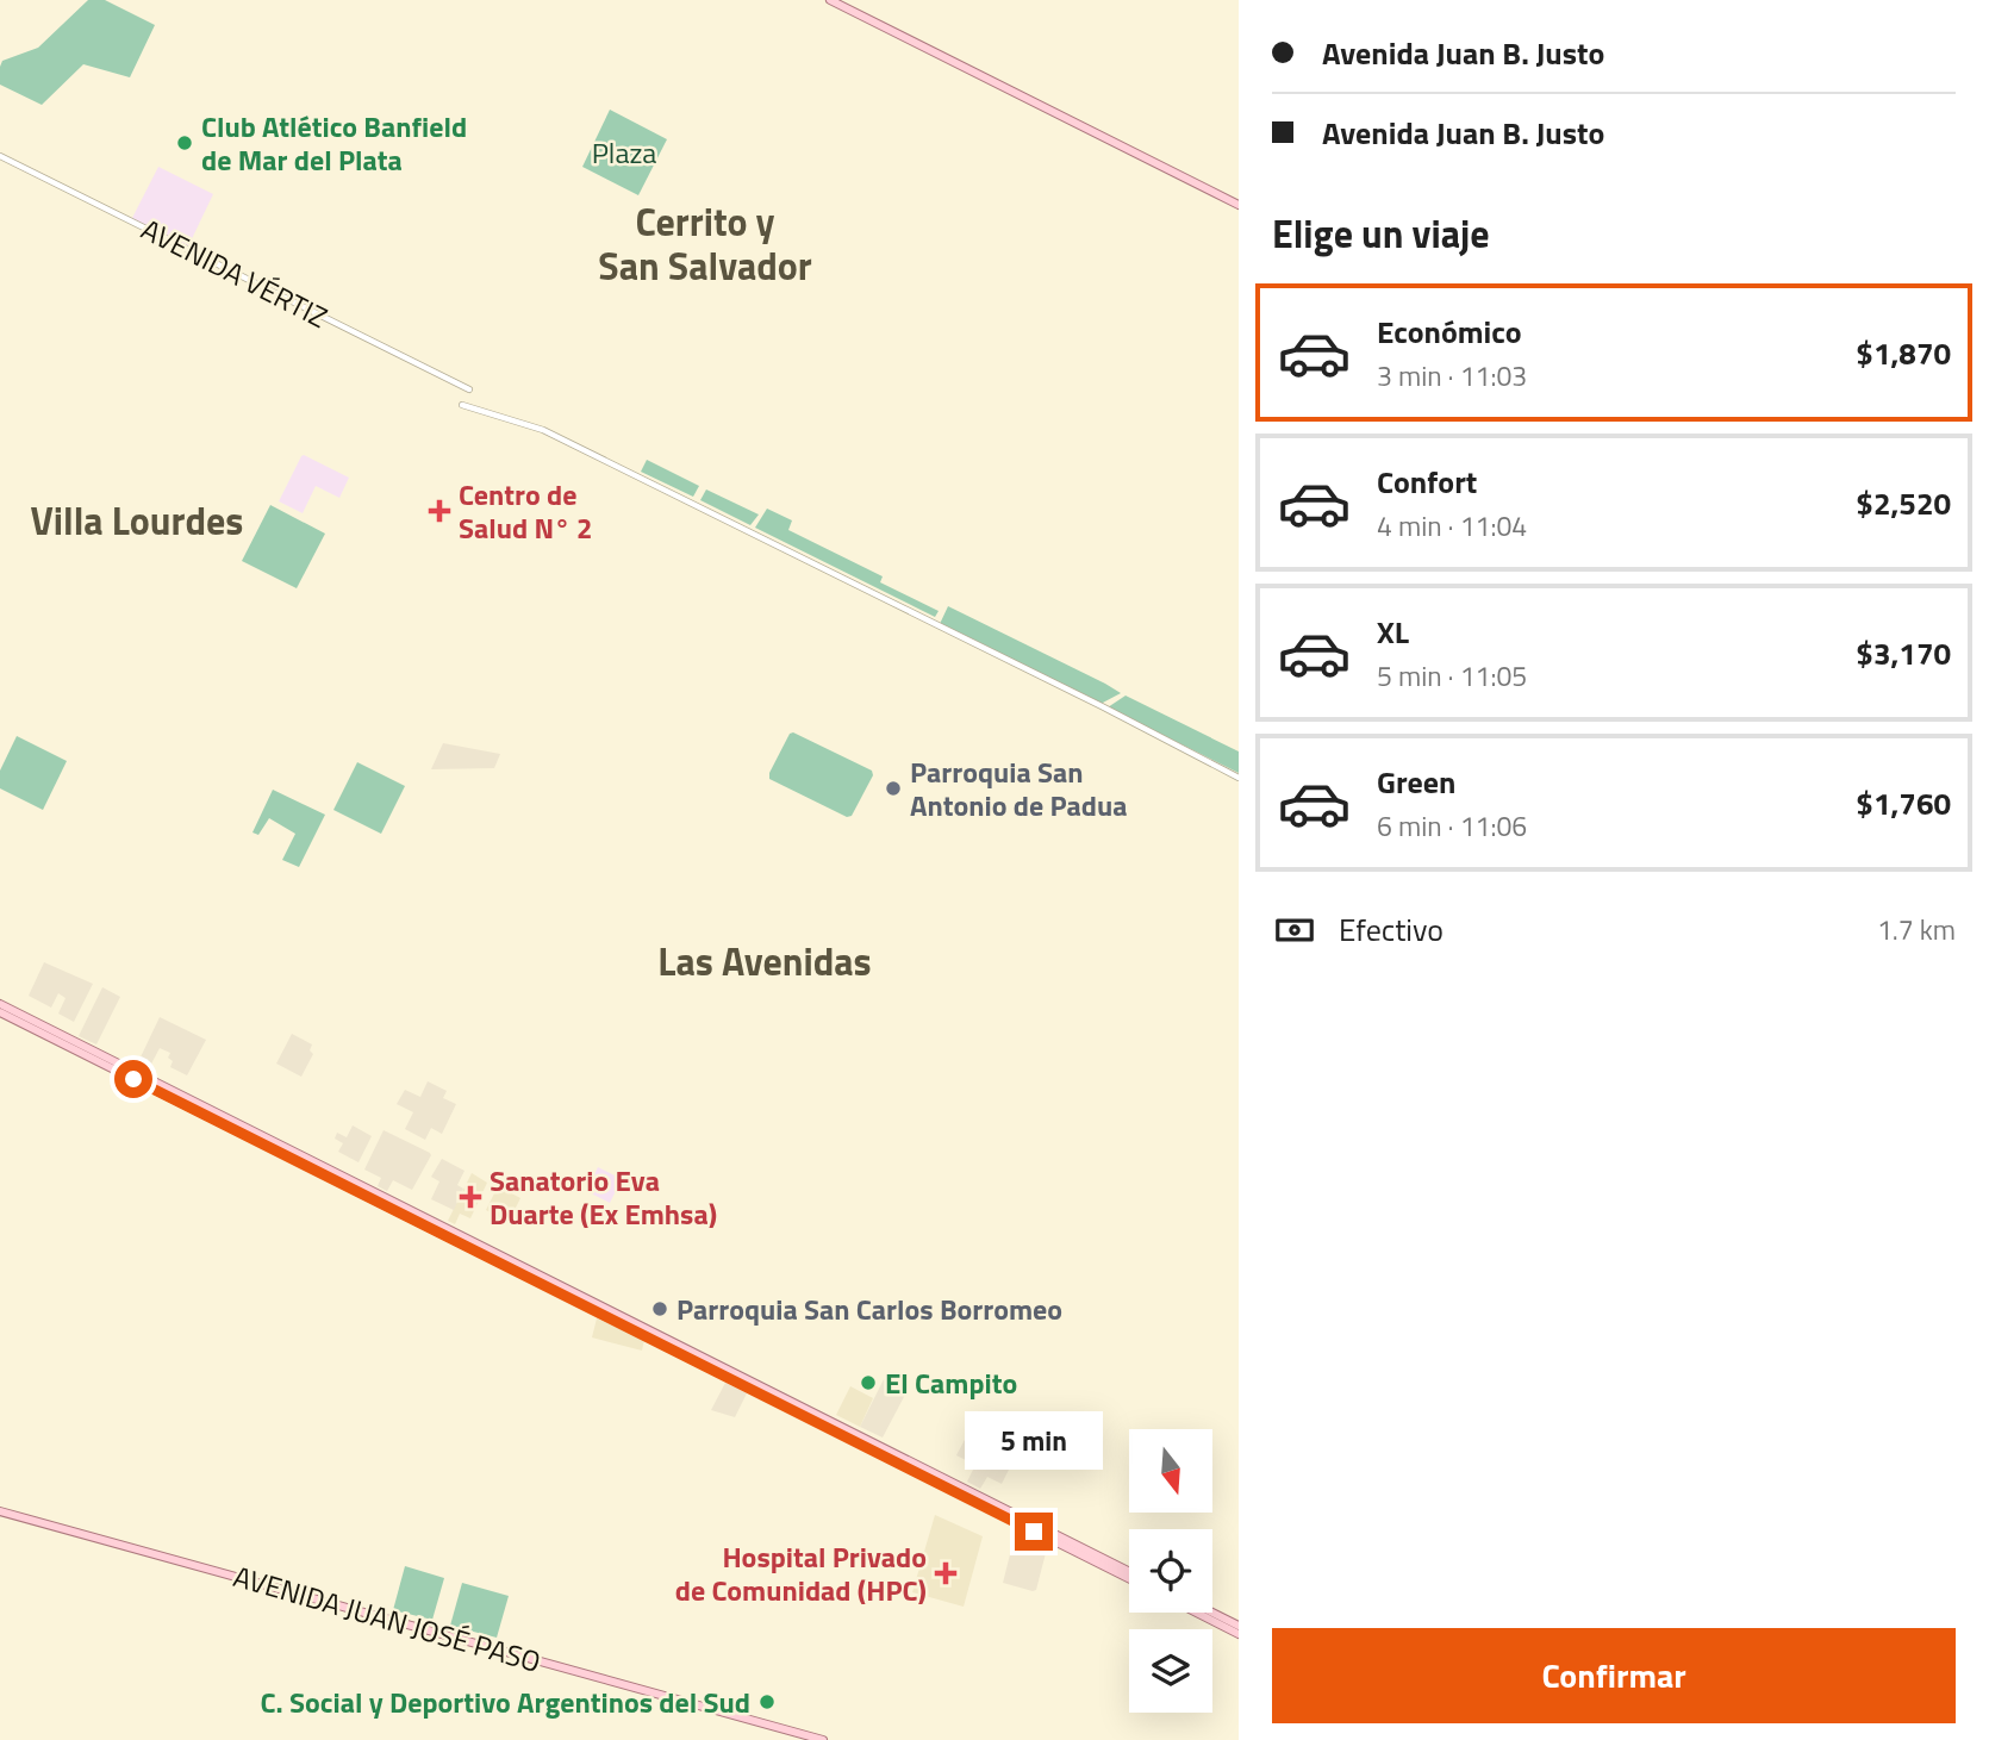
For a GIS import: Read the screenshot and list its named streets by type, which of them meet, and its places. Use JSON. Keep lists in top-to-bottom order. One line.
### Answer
{"streets":{"main road":["AVENIDA JUAN JOSÉ PASO"],"street":["AVENIDA VÉRTIZ"]},"districts":["Cerrito y San Salvador","Villa Lourdes","Las Avenidas"],"parks":["Plaza"],"places":{"other":["Club Atlético Banfield de Mar del Plata","Parroquia San Antonio de Padua","Parroquia San Carlos Borromeo","El Campito","C. Social y Deportivo Argentinos del Sud"],"health":["Centro de Salud N° 2","Sanatorio Eva Duarte (Ex Emhsa)","Hospital Privado de Comunidad (HPC)"]},"north":"bottom","page":{"banner":["Avenida Juan B. Justo","Avenida Juan B. Justo"],"heading":"Elige un viaje","list":[{"name":"Económico","note":"3 min · 11:03","value":"$1,870"},{"name":"Confort","note":"4 min · 11:04","value":"$2,520"},{"name":"XL","note":"5 min · 11:05","value":"$3,170"},{"name":"Green","note":"6 min · 11:06","value":"$1,760"}],"pay":["Efectivo","1.7 km"],"bubble":"5 min","buttons":"Confirmar"}}
